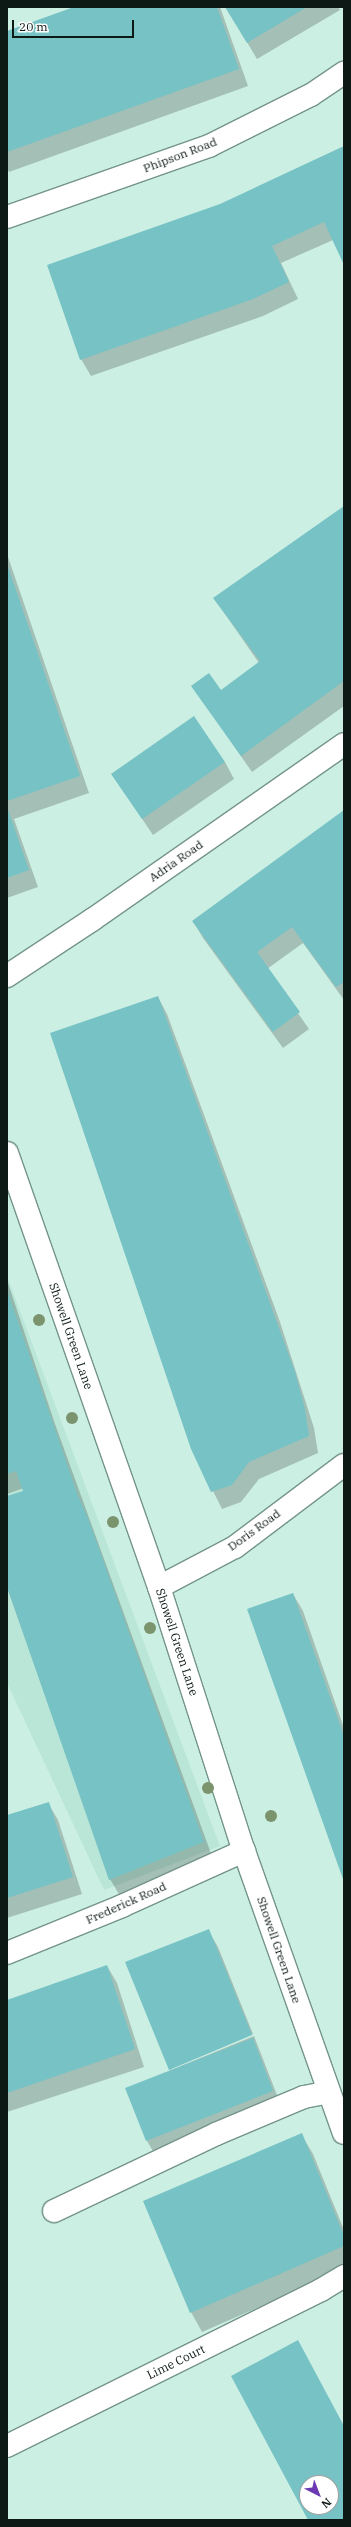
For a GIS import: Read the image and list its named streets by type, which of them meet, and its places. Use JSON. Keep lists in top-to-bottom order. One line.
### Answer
{"streets":{"street":["Phipson Road","Adria Road","Showell Green Lane","Doris Road","Frederick Road","Lime Court"]},"crossings":[["Showell Green Lane","Doris Road"],["Showell Green Lane","Frederick Road"]],"scale_bar":"20 m","north":"bottom right"}
